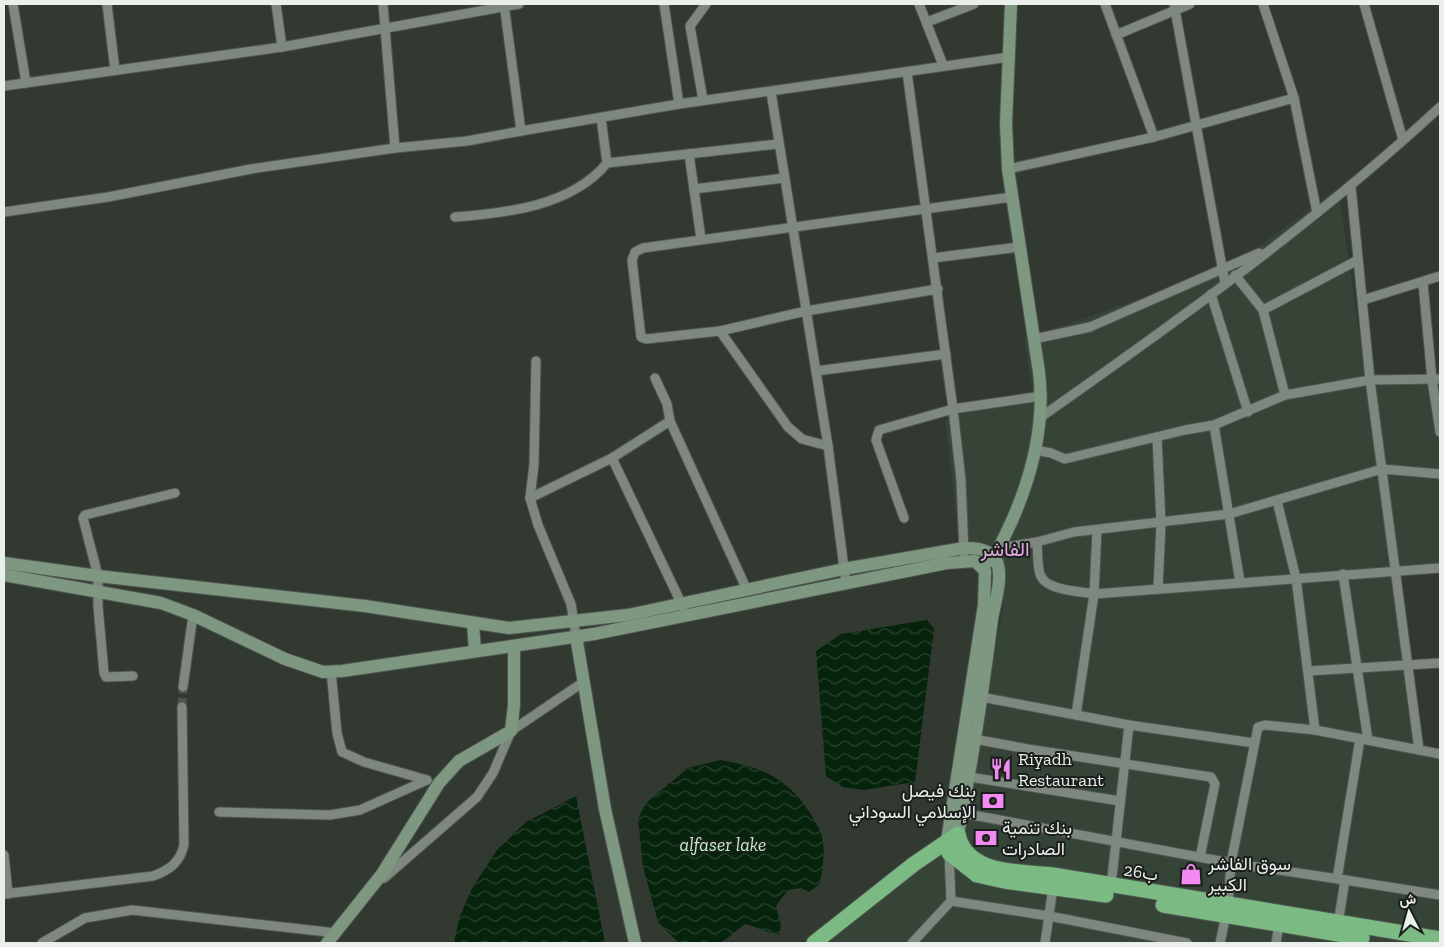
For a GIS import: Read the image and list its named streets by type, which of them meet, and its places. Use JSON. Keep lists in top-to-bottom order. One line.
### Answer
{"streets":{"highway":["26ب"]},"districts":["الفاشر"],"water":["alfaser lake"],"places":{"restaurant":["Riyadh Restaurant"],"bank":["بنك فيصل الإسلامي السوداني","بنك تنمية الصادرات"],"shop":["سوق الفاشر الكبير"]},"north":"top"}
